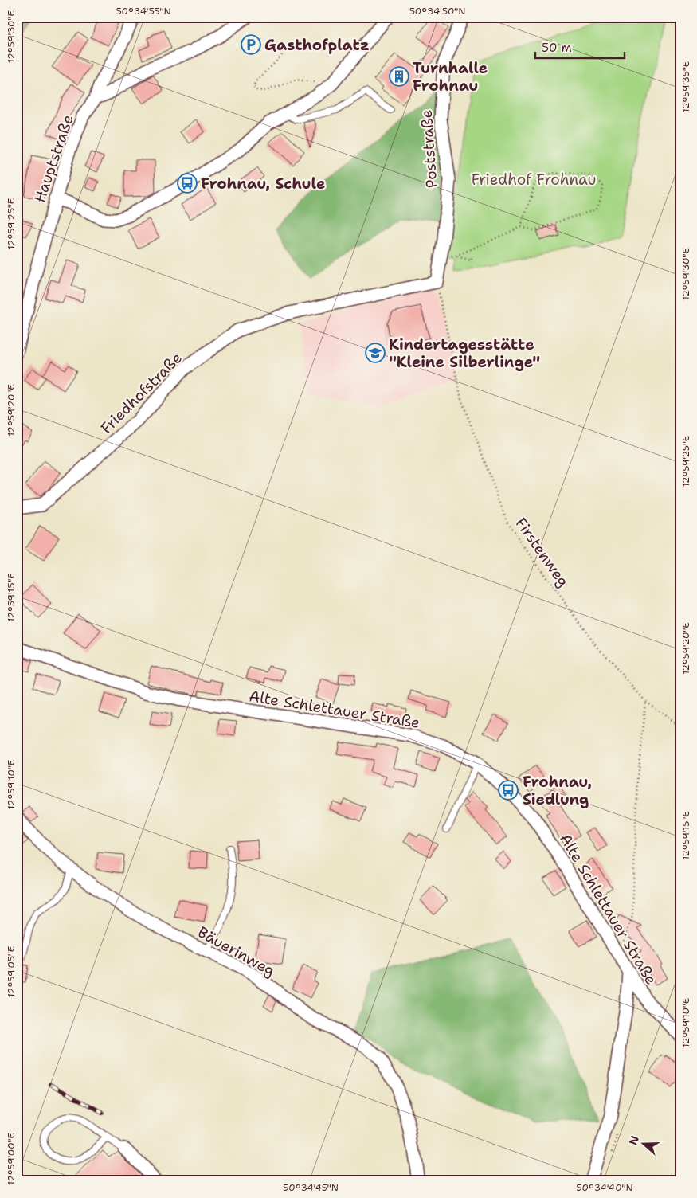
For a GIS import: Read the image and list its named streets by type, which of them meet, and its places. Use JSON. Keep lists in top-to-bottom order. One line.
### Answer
{"streets":{"street":["Poststraße","Hauptstraße","Friedhofstraße","Alte Schlettauer Straße","Bäuerinweg"],"path":["Firstenweg"]},"crossings":[["Poststraße","Friedhofstraße"],["Poststraße","Firstenweg"],["Friedhofstraße","Firstenweg"]],"parks":["Friedhof Frohnau"],"places":{"parking":["Gasthofplatz"],"building":["Turnhalle Frohnau"],"bus stop":["Frohnau, Schule","Frohnau, Siedlung"],"school or university":["Kindertagesstätte \"Kleine Silberlinge\""]},"scale_bar":"50 m","north":"left","coordinates":["50°34'55\"N","50°34'50\"N","12°59'30\"E","12°59'35\"E","12°59'25\"E","12°59'20\"E","12°59'15\"E","12°59'10\"E","12°59'05\"E","12°59'00\"E","50°34'45\"N","50°34'40\"N"]}
